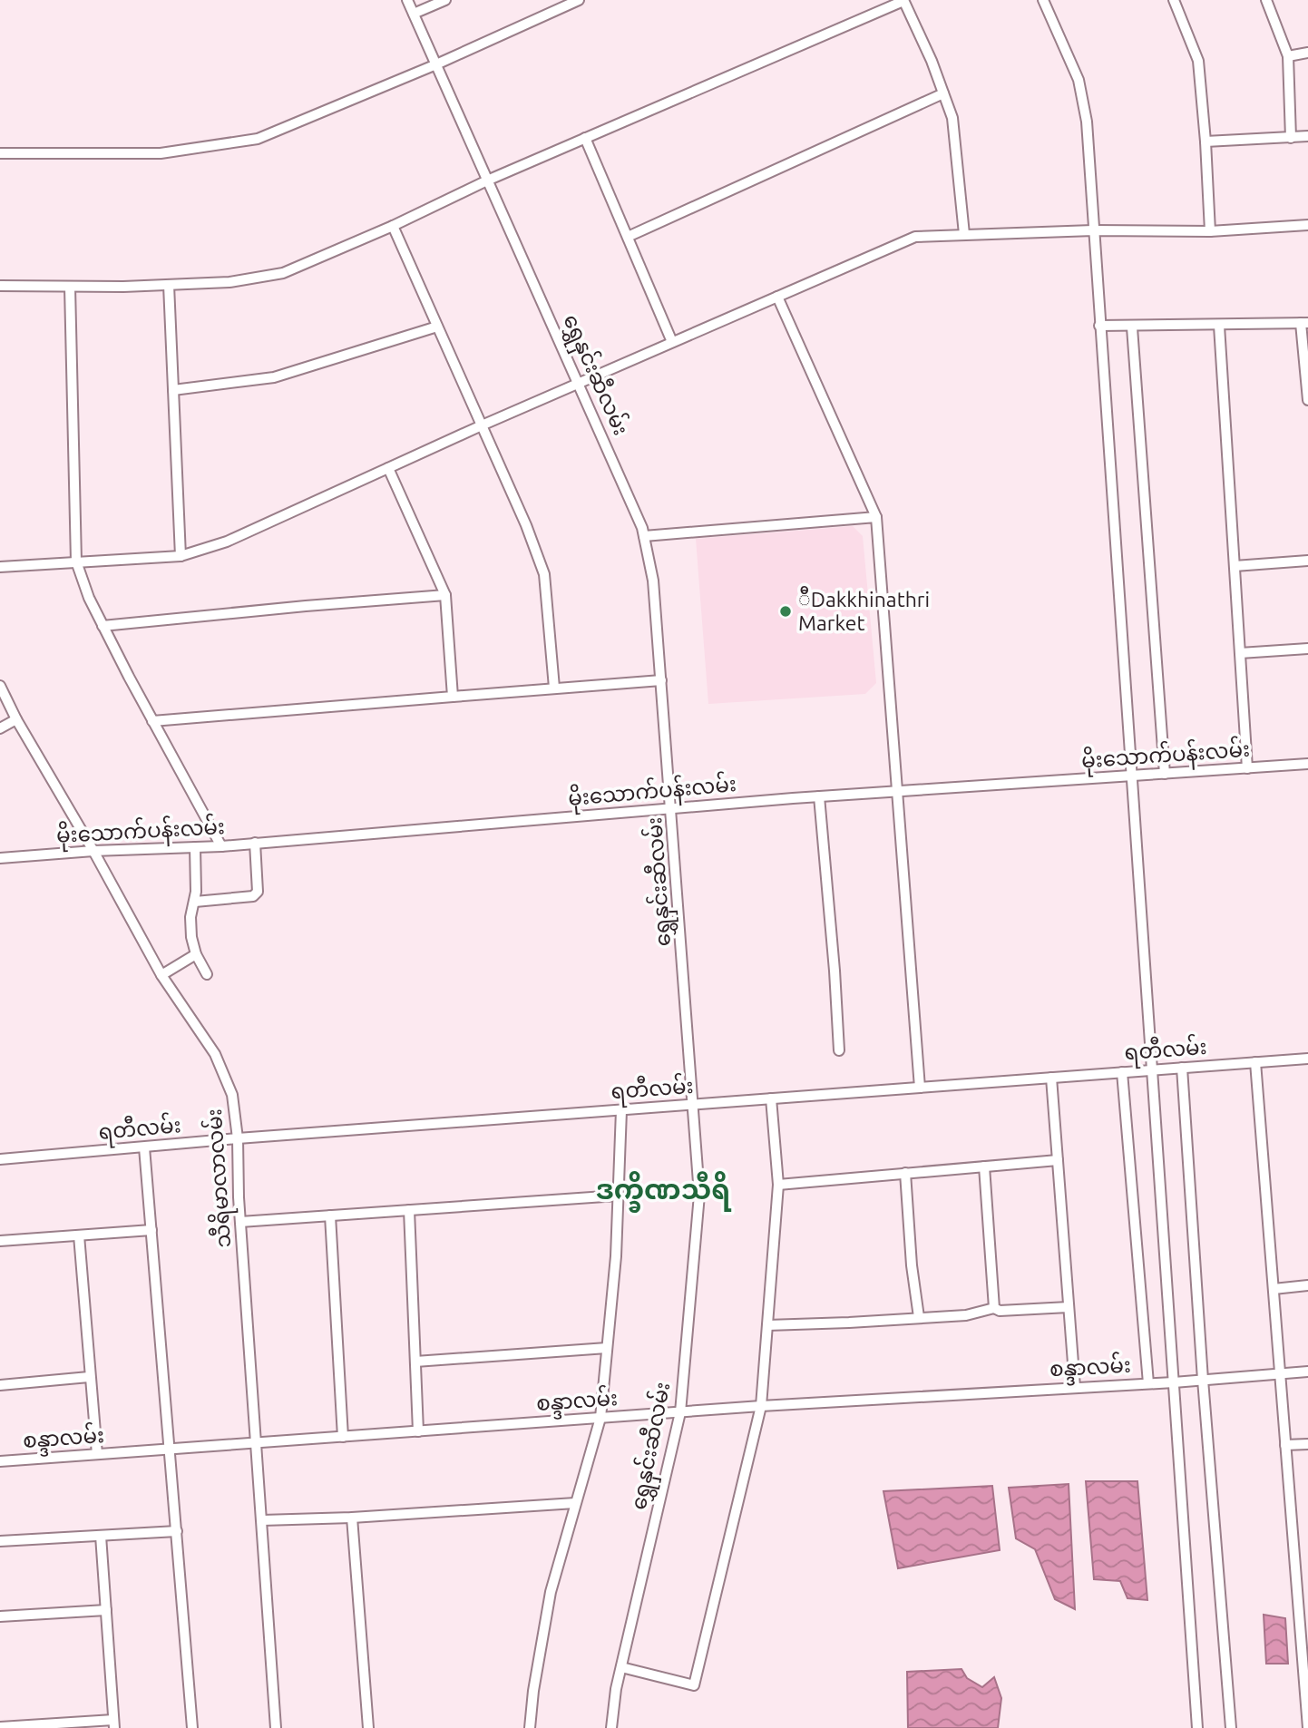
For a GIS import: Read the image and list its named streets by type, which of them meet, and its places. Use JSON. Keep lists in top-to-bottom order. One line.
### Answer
{"streets":{"street":["ရွှေနှင်းဆီလမ်း","မိုးသောက်ပန်းလမ်း","ရတီလမ်း","သီရိမာလာလမ်း","စန္ဒာလမ်း"]},"crossings":[["ရွှေနှင်းဆီလမ်း","မိုးသောက်ပန်းလမ်း"],["ရွှေနှင်းဆီလမ်း","ရတီလမ်း"],["ရွှေနှင်းဆီလမ်း","စန္ဒာလမ်း"],["မိုးသောက်ပန်းလမ်း","သီရိမာလာလမ်း"],["ရတီလမ်း","သီရိမာလာလမ်း"],["သီရိမာလာလမ်း","စန္ဒာလမ်း"]],"districts":["ဒက္ခိဏသီရိ"],"places":["ီDakkhinathri Market"]}
